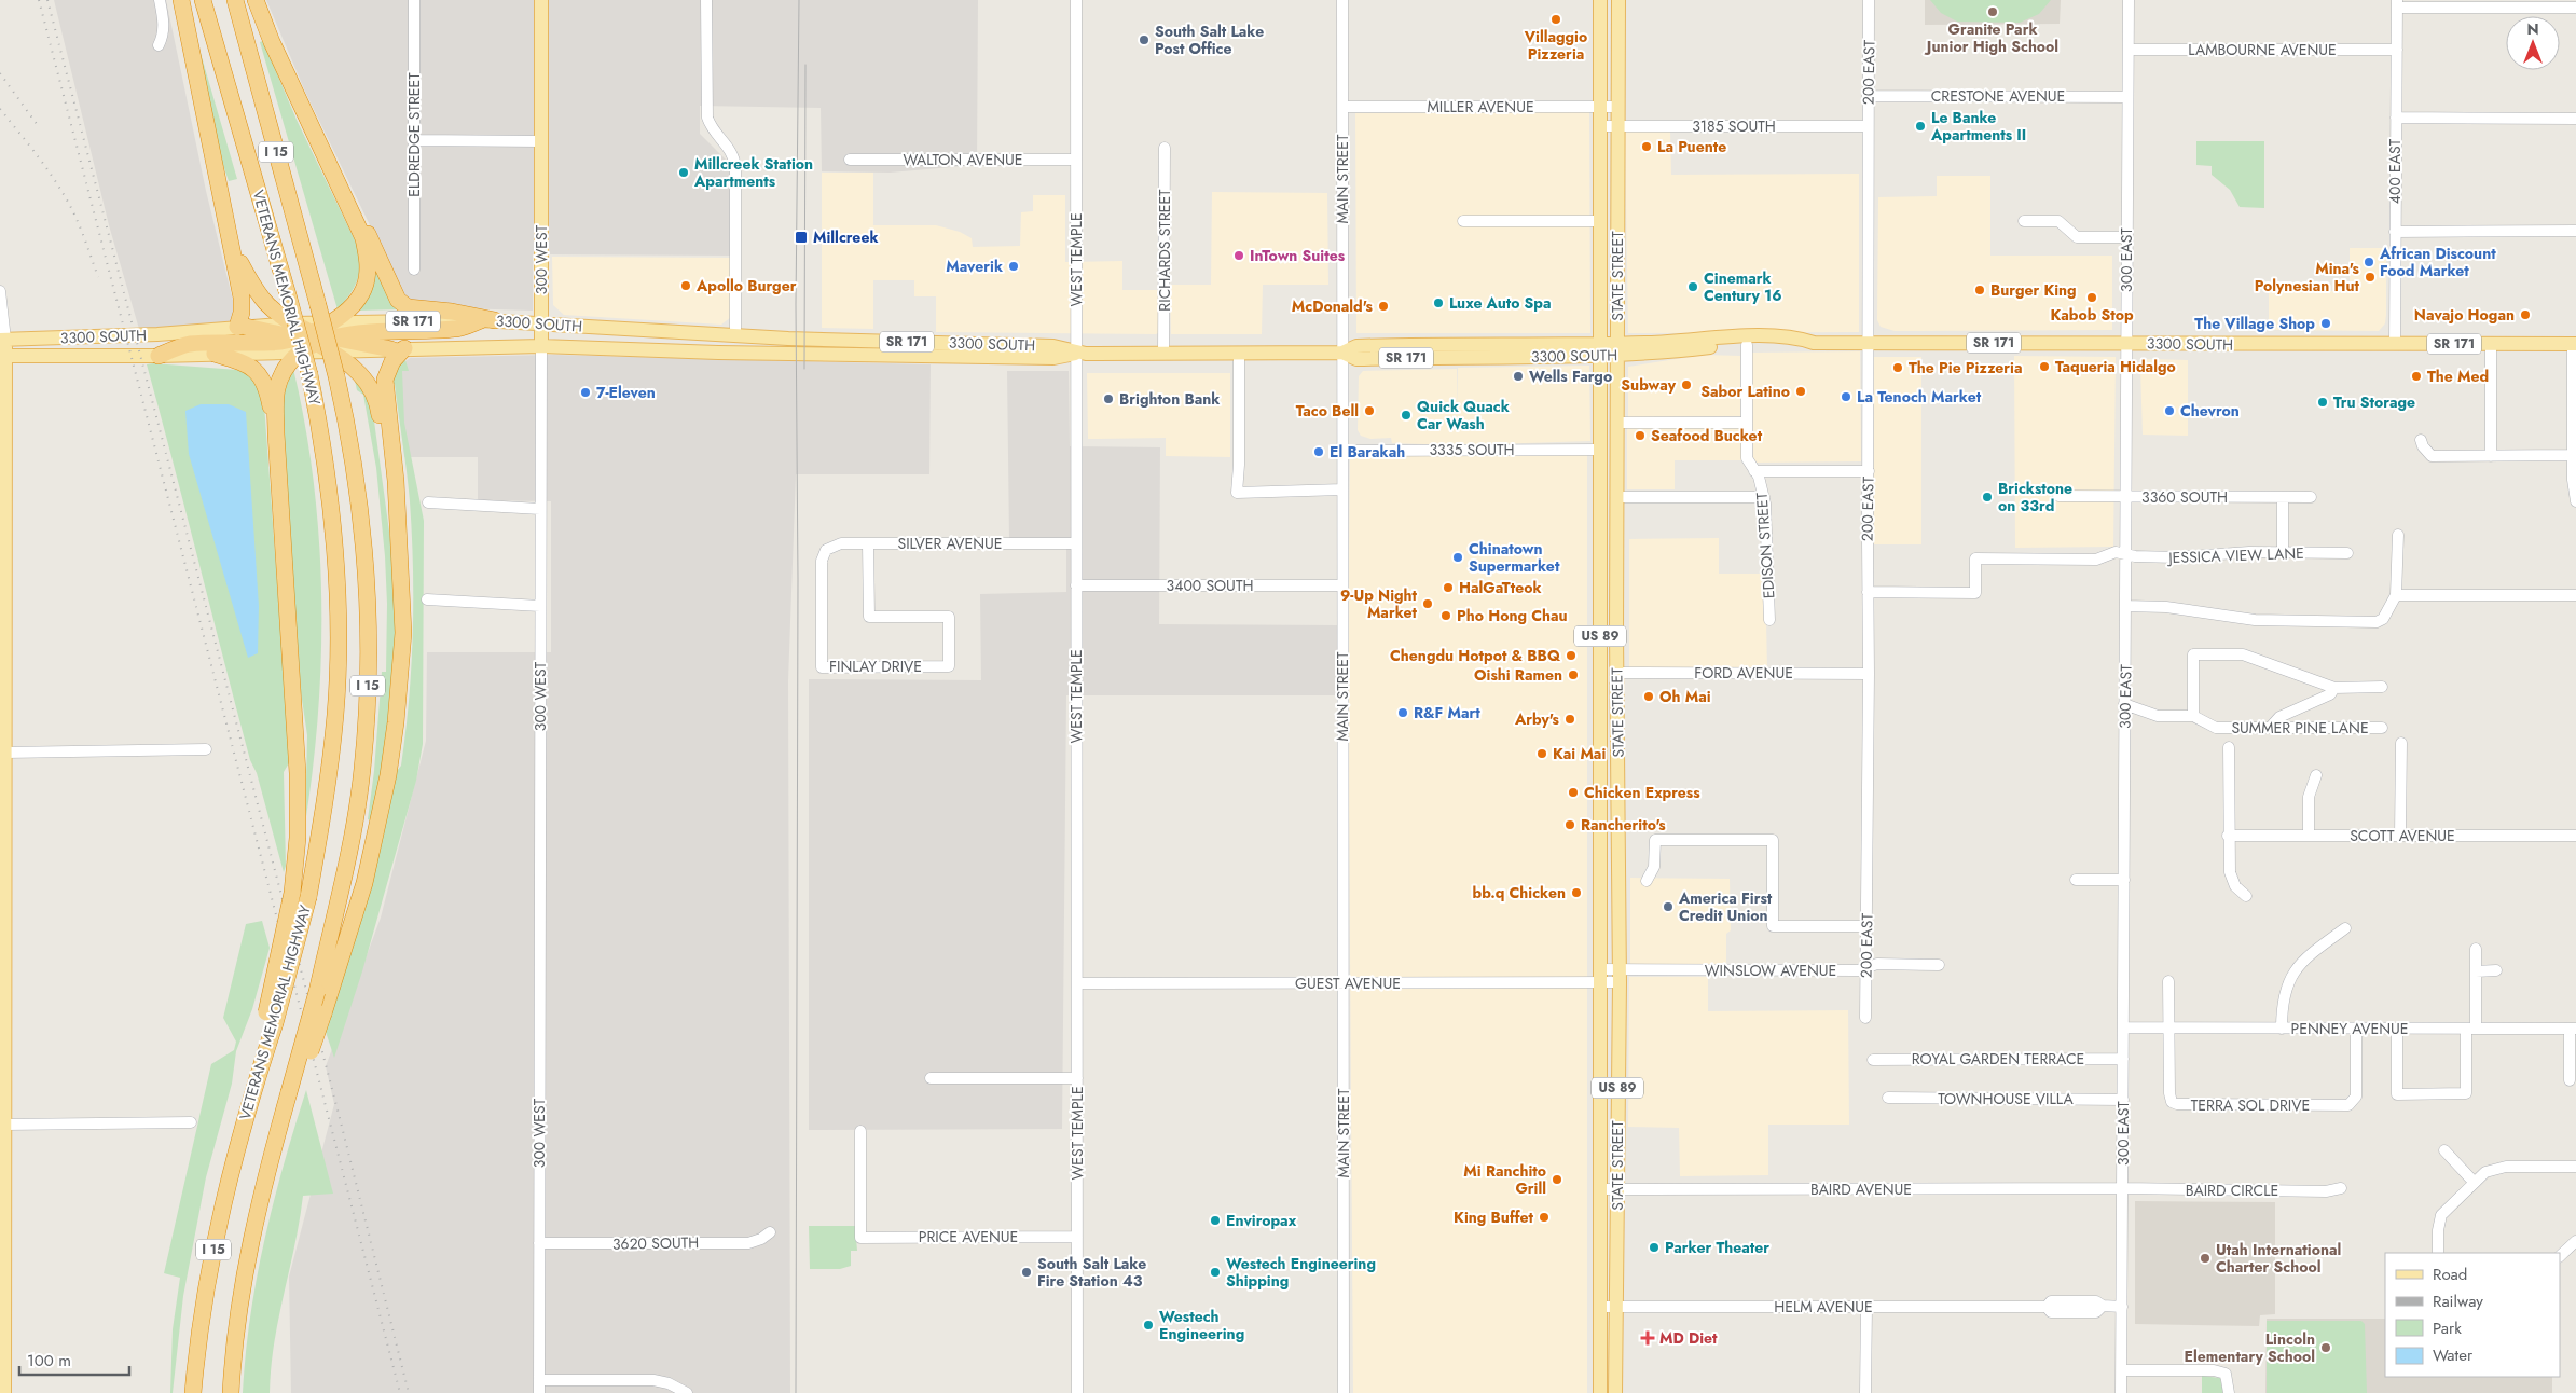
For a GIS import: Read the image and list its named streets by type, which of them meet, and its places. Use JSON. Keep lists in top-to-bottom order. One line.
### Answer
{"streets":{"highway":["I 15","VETERANS MEMORIAL HIGHWAY"],"main road":["300 WEST","STATE STREET","SR 171","3300 SOUTH","US 89"],"street":["LAMBOURNE AVENUE","200 EAST","CRESTONE AVENUE","MILLER AVENUE","3185 SOUTH","ELDREDGE STREET","WALTON AVENUE","400 EAST","MAIN STREET","RICHARDS STREET","WEST TEMPLE","300 EAST","3335 SOUTH","3360 SOUTH","SILVER AVENUE","EDISON STREET","JESSICA VIEW LANE","3400 SOUTH","FINLAY DRIVE","FORD AVENUE","SUMMER PINE LANE","SCOTT AVENUE","WINSLOW AVENUE","GUEST AVENUE","PENNEY AVENUE","ROYAL GARDEN TERRACE","TOWNHOUSE VILLA","TERRA SOL DRIVE","BAIRD AVENUE","BAIRD CIRCLE","PRICE AVENUE","3620 SOUTH","HELM AVENUE"]},"crossings":[["LAMBOURNE AVENUE","400 EAST"],["LAMBOURNE AVENUE","300 EAST"],["200 EAST","CRESTONE AVENUE"],["200 EAST","3185 SOUTH"],["200 EAST","3300 SOUTH"],["200 EAST","JESSICA VIEW LANE"],["200 EAST","FORD AVENUE"],["200 EAST","WINSLOW AVENUE"],["CRESTONE AVENUE","300 EAST"],["MILLER AVENUE","MAIN STREET"],["MILLER AVENUE","STATE STREET"],["3185 SOUTH","STATE STREET"],["WALTON AVENUE","WEST TEMPLE"],["400 EAST","3300 SOUTH"],["MAIN STREET","3300 SOUTH"],["MAIN STREET","3335 SOUTH"],["MAIN STREET","3400 SOUTH"],["MAIN STREET","GUEST AVENUE"],["RICHARDS STREET","3300 SOUTH"],["300 WEST","3300 SOUTH"],["300 WEST","3620 SOUTH"],["WEST TEMPLE","3300 SOUTH"],["WEST TEMPLE","SILVER AVENUE"],["WEST TEMPLE","3400 SOUTH"],["WEST TEMPLE","GUEST AVENUE"],["WEST TEMPLE","PRICE AVENUE"],["300 EAST","3300 SOUTH"],["300 EAST","3360 SOUTH"],["300 EAST","JESSICA VIEW LANE"],["300 EAST","SUMMER PINE LANE"],["300 EAST","PENNEY AVENUE"],["300 EAST","ROYAL GARDEN TERRACE"],["300 EAST","TOWNHOUSE VILLA"],["300 EAST","BAIRD AVENUE"],["300 EAST","BAIRD CIRCLE"],["300 EAST","HELM AVENUE"],["STATE STREET","3300 SOUTH"],["STATE STREET","3335 SOUTH"],["STATE STREET","FORD AVENUE"],["STATE STREET","WINSLOW AVENUE"],["STATE STREET","GUEST AVENUE"],["STATE STREET","BAIRD AVENUE"],["STATE STREET","HELM AVENUE"],["3300 SOUTH","EDISON STREET"],["SILVER AVENUE","FINLAY DRIVE"],["WINSLOW AVENUE","GUEST AVENUE"],["PENNEY AVENUE","TERRA SOL DRIVE"],["BAIRD AVENUE","BAIRD CIRCLE"]],"places":{"other":["Granite Park Junior High School","Villaggio Pizzeria","South Salt Lake Post Office","Le Banke Apartments II","La Puente","Millcreek Station Apartments","InTown Suites","African Discount Food Market","Maverik","Mina's Polynesian Hut","Apollo Burger","Cinemark Century 16","Burger King","Kabob Stop","Luxe Auto Spa","McDonald's","Navajo Hogan","The Village Shop","Taqueria Hidalgo","The Pie Pizzeria","Wells Fargo","The Med","Subway","Sabor Latino","7-Eleven","La Tenoch Market","Brighton Bank","Tru Storage","Taco Bell","Chevron","Quick Quack Car Wash","Seafood Bucket","El Barakah","Brickstone on 33rd","Chinatown Supermarket","HalGaTteok","9-Up Night Market","Pho Hong Chau","Chengdu Hotpot & BBQ","Oishi Ramen","Oh Mai","R&F Mart","Arby's","Kai Mai","Chicken Express","Rancherito's","bb.q Chicken","America First Credit Union","Mi Ranchito Grill","King Buffet","Enviropax","Parker Theater","Utah International Charter School","South Salt Lake Fire Station 43","Westech Engineering Shipping","Westech Engineering","Lincoln Elementary School"],"transit":["Millcreek"],"health":["MD Diet"]},"legend":["Road","Railway","Park","Water"],"scale_bar":"100 m","north":"top"}
